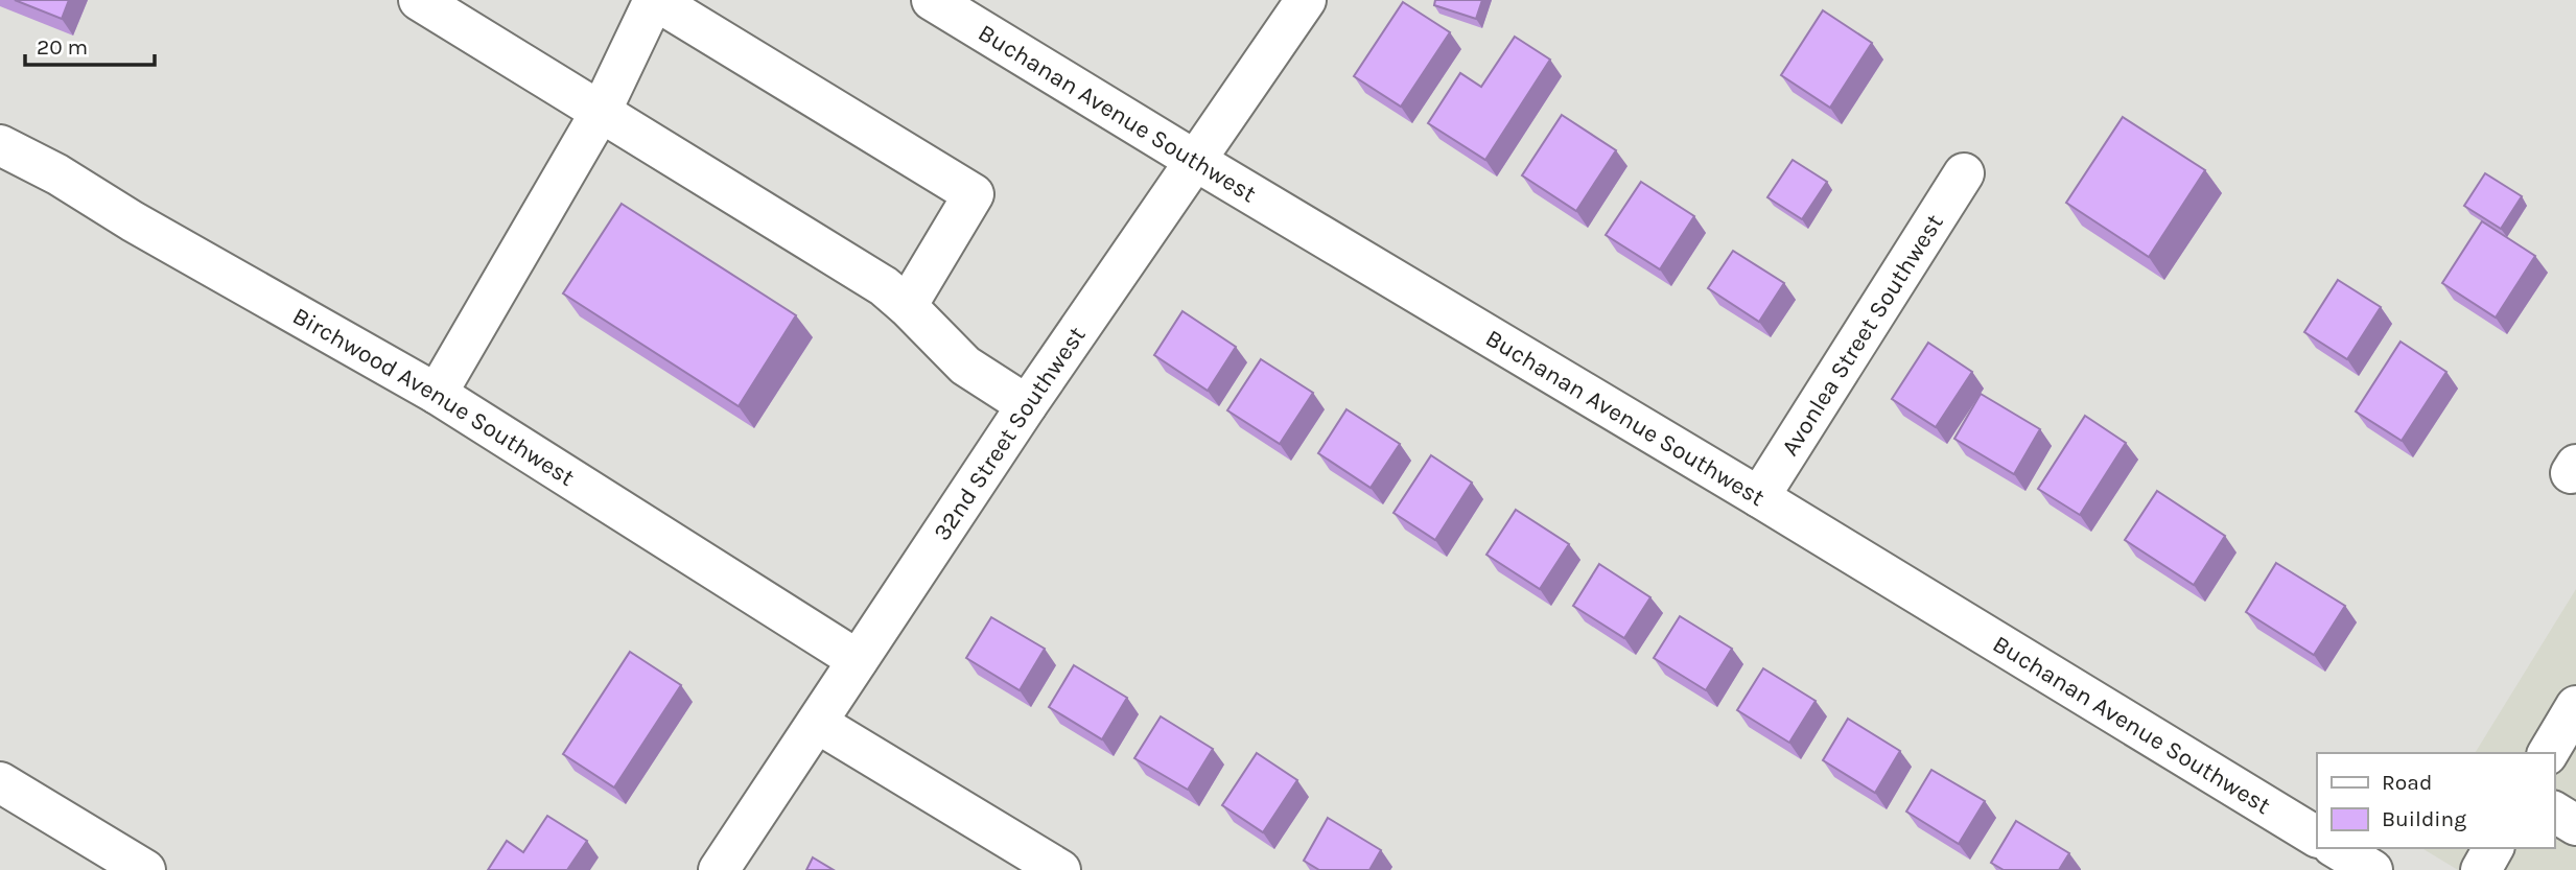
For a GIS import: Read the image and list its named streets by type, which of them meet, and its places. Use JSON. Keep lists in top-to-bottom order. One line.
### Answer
{"streets":{"street":["Buchanan Avenue Southwest","Avonlea Street Southwest","Birchwood Avenue Southwest","32nd Street Southwest"]},"crossings":[["Buchanan Avenue Southwest","Avonlea Street Southwest"],["Buchanan Avenue Southwest","32nd Street Southwest"],["Birchwood Avenue Southwest","32nd Street Southwest"]],"legend":["Road","Building"],"scale_bar":"20 m"}
